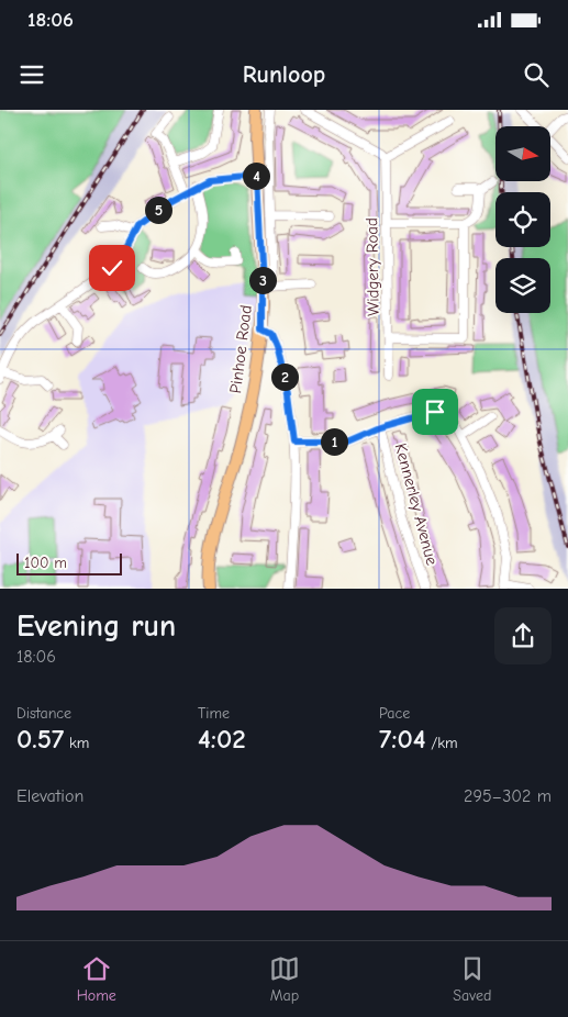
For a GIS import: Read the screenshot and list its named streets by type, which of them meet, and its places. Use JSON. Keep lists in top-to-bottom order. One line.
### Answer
{"streets":{"main road":["Pinhoe Road"],"street":["Widgery Road","Kennerley Avenue"]},"scale_bar":"100 m","north":"right","page":{"status":"18:06","header":"Runloop","pins":["4","5","3","2","1"],"scale":"100 m","heading":["Evening run","18:06"],"stats":[["Distance","0.57 km"],["Time","4:02"],["Pace","7:04 /km"]],"chart":["Elevation","295–302 m"],"tabs":["Home","Map","Saved"]}}
